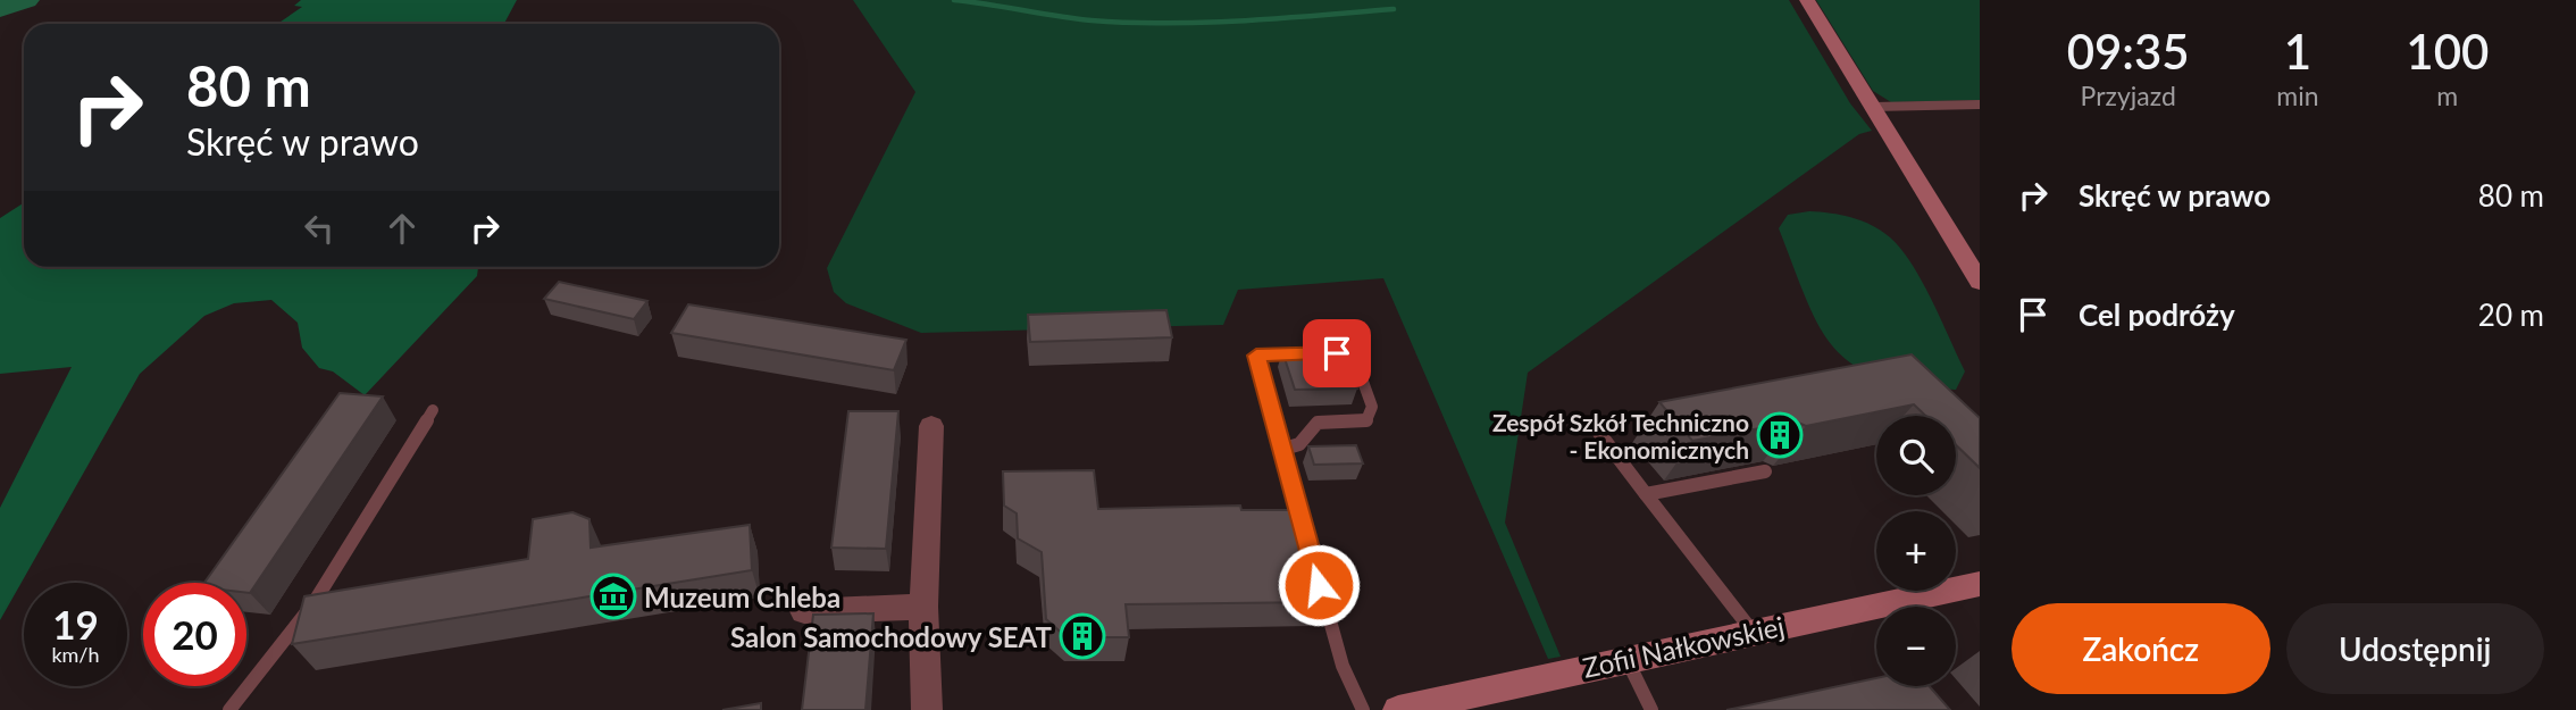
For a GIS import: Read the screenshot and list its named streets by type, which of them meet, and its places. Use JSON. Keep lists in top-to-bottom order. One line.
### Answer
{"streets":{"street":["Zofii Nałkowskiej"]},"places":{"building":["Zespół Szkół Techniczno - Ekonomicznych","Salon Samochodowy SEAT"],"museum":["Muzeum Chleba"]},"page":{"eta":["09:35","Przyjazd","1","min","100","m"],"turn":["80 m","Skręć w prawo"],"list":[{"name":"Skręć w prawo","value":"80 m"},{"name":"Cel podróży","value":"20 m"}],"map_buttons":["+","−"],"speed":"19 km/h","limit":"20","buttons":["Zakończ","Udostępnij"]}}
